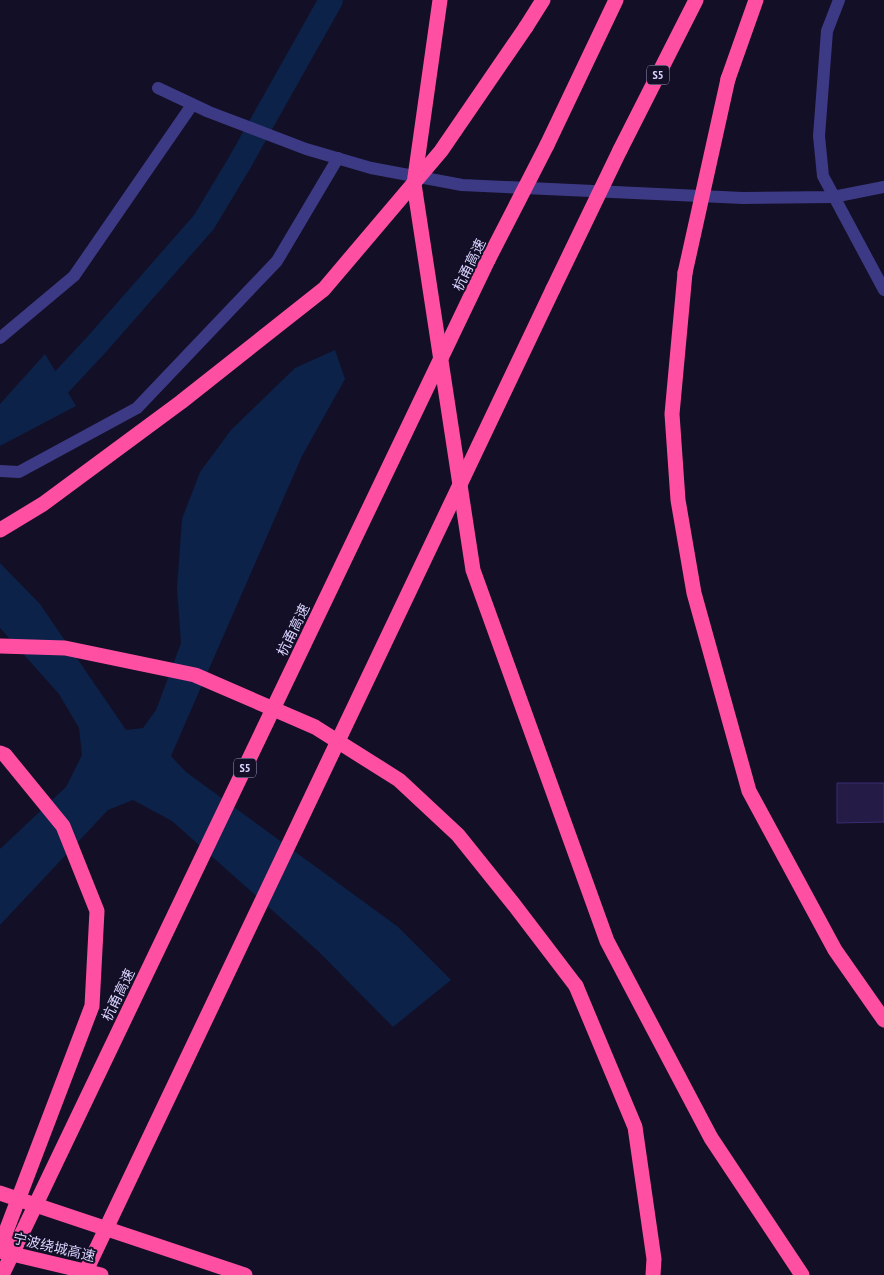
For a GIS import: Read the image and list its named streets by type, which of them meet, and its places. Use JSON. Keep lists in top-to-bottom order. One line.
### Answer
{"streets":{"highway":["S5","杭甬高速","宁波绕城高速"]}}
